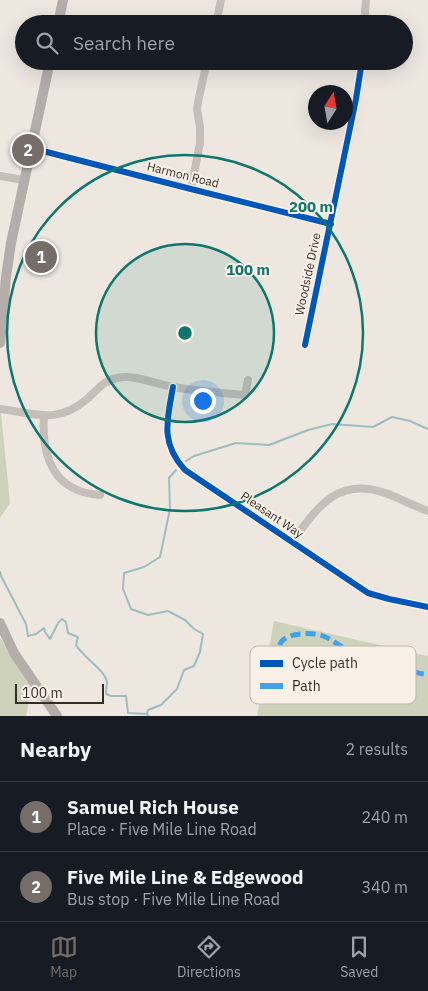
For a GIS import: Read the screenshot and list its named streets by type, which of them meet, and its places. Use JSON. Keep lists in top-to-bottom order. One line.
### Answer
{"streets":{"street":["Harmon Road","Woodside Drive","Pleasant Way"]},"crossings":[["Harmon Road","Woodside Drive"]],"legend":["Cycle path","Path"],"scale_bar":"100 m","north":"top","page":{"search":"Search here","pins":["2","1"],"scale":"100 m","heading":["Nearby","2 results"],"list":[{"mark":"1","name":"Samuel Rich House","note":"Place · Five Mile Line Road","value":"240 m"},{"mark":"2","name":"Five Mile Line & Edgewood","note":"Bus stop · Five Mile Line Road","value":"340 m"}],"nav":["Map","Directions","Saved"]},"rings":["200 m","100 m"]}
